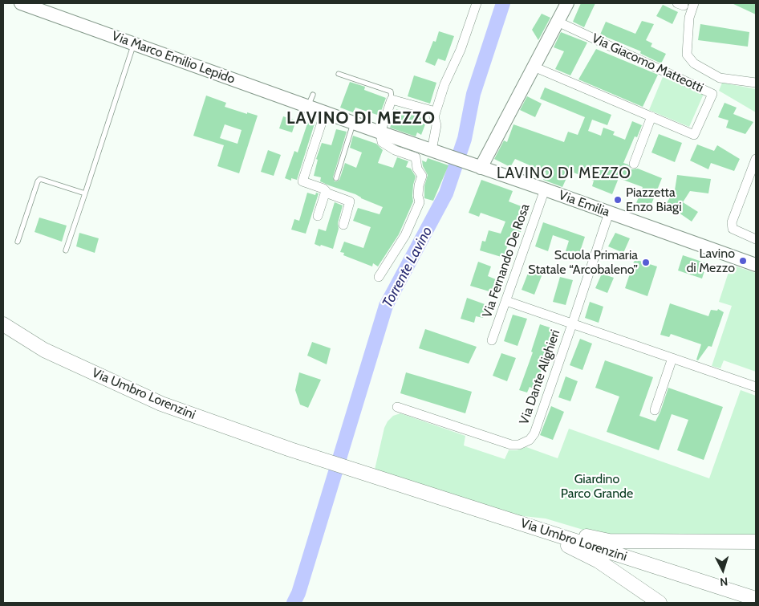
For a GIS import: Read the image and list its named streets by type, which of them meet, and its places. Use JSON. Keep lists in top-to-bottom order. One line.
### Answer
{"streets":{"main road":["Via Marco Emilio Lepido","Via Emilia","Via Umbro Lorenzini"],"street":["Via Giacomo Matteotti","Via Fernando De Rosa","Via Dante Alighieri"]},"crossings":[["Via Marco Emilio Lepido","Via Emilia"],["Via Emilia","Via Fernando De Rosa"],["Via Emilia","Via Dante Alighieri"]],"districts":["LAVINO DI MEZZO","LAVINO DI MEZZO"],"water":["Torrente Lavino"],"parks":["Giardino Parco Grande"],"places":["Piazzetta Enzo Biagi","Lavino di Mezzo","Scuola Primaria Statale “Arcobaleno”"],"north":"bottom"}
